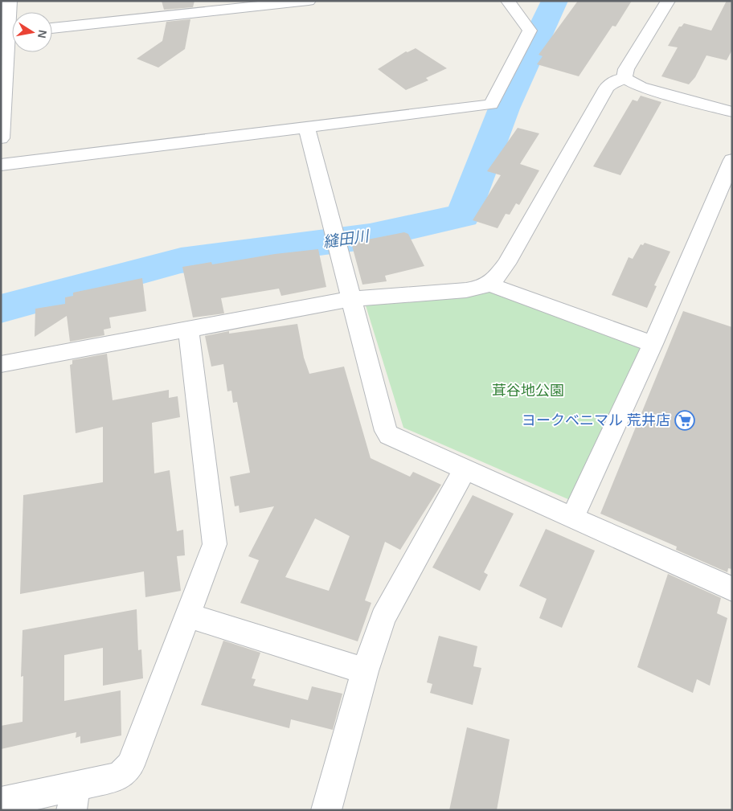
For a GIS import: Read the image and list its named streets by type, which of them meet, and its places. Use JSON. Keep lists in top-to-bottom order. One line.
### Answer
{"water":["縫田川"],"parks":["茸谷地公園"],"places":{"supermarket":["ヨークベニマル 荒井店"]},"north":"right"}
